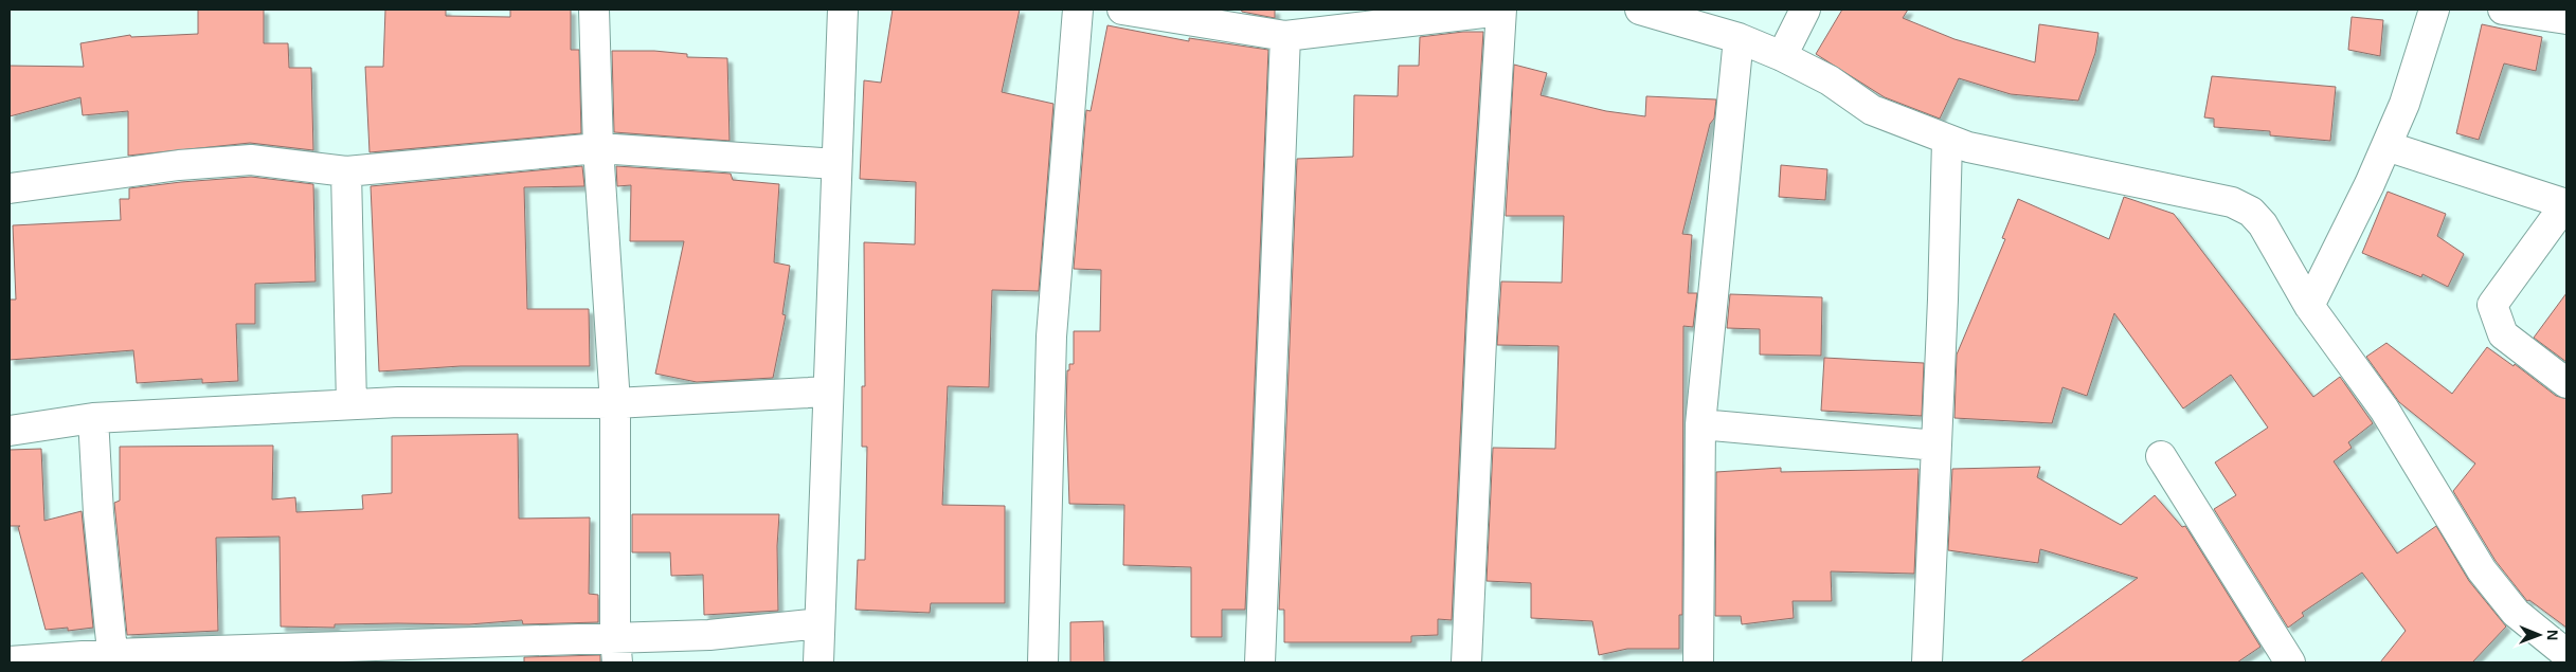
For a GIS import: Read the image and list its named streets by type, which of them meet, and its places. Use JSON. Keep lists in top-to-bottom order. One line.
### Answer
{"north":"right"}
